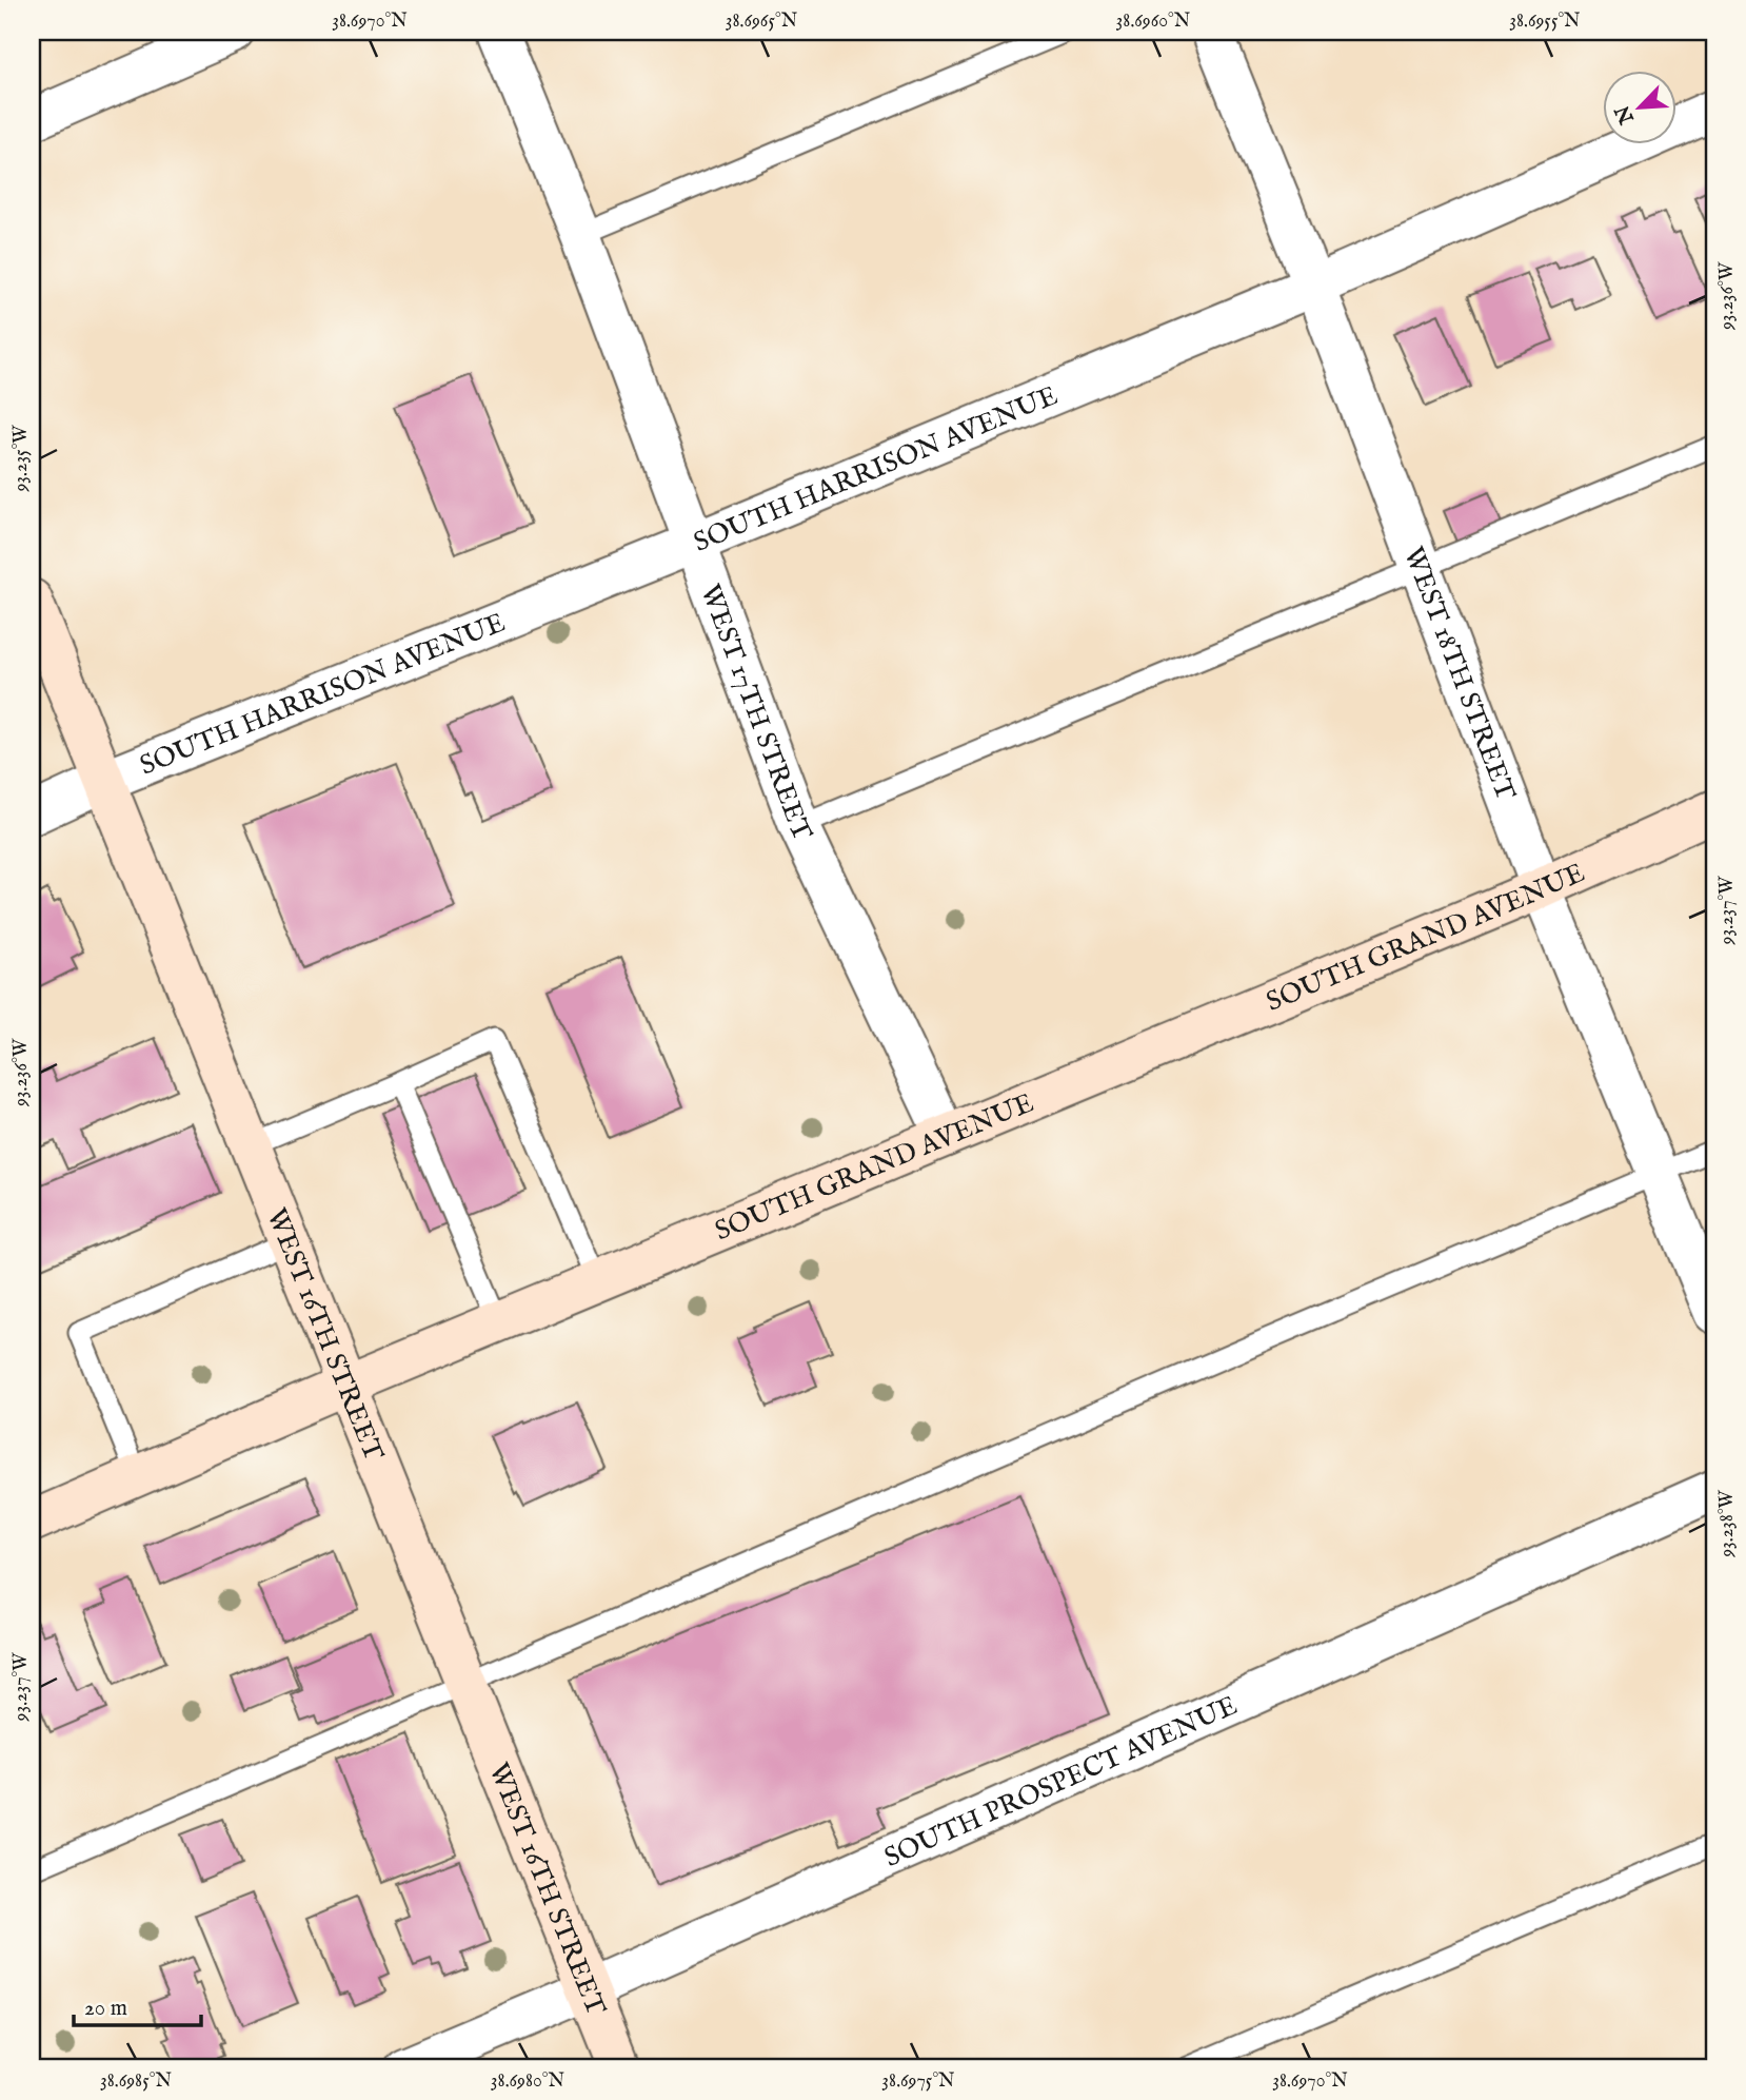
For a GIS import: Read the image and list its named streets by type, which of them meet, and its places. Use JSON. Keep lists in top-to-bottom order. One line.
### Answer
{"streets":{"street":["SOUTH HARRISON AVENUE","WEST 18TH STREET","WEST 17TH STREET","SOUTH GRAND AVENUE","WEST 16TH STREET","SOUTH PROSPECT AVENUE"]},"crossings":[["SOUTH HARRISON AVENUE","WEST 18TH STREET"],["SOUTH HARRISON AVENUE","WEST 17TH STREET"],["SOUTH HARRISON AVENUE","WEST 16TH STREET"],["WEST 18TH STREET","SOUTH GRAND AVENUE"],["WEST 17TH STREET","SOUTH GRAND AVENUE"],["SOUTH GRAND AVENUE","WEST 16TH STREET"],["WEST 16TH STREET","SOUTH PROSPECT AVENUE"]],"scale_bar":"20 m","north":"bottom left","coordinates":["38.6970°N","38.6965°N","38.6960°N","38.6955°N","93.236°W","93.235°W","93.237°W","93.238°W","38.6985°N","38.6980°N","38.6975°N"]}
